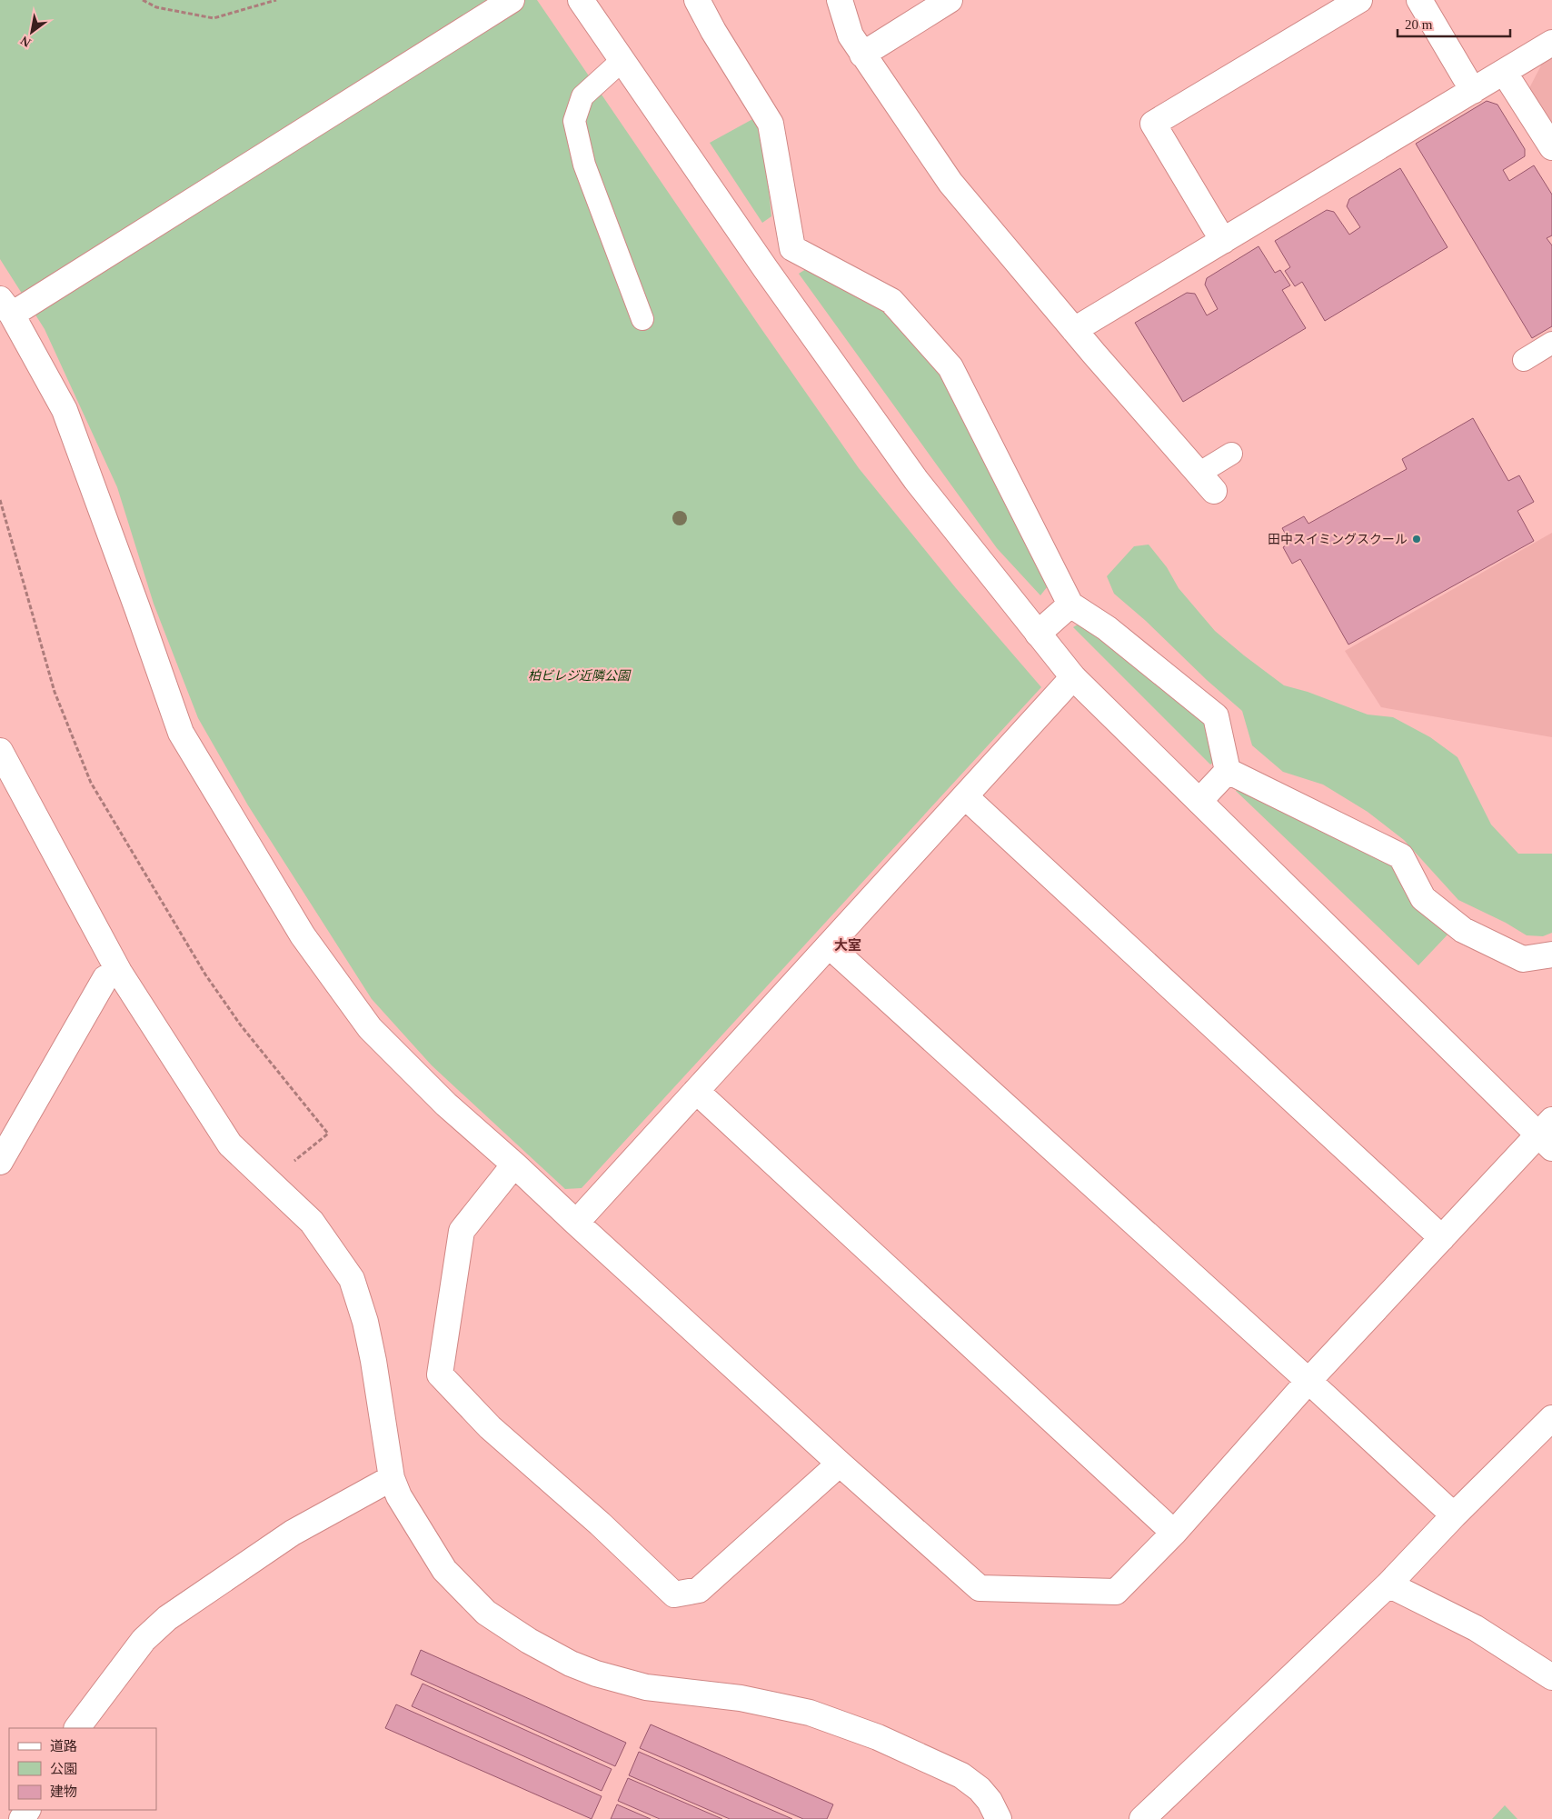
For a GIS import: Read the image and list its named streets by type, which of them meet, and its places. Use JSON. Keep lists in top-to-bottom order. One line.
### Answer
{"districts":["大室"],"parks":["柏ビレジ近隣公園"],"places":["田中スイミングスクール"],"legend":["道路","公園","建物"],"scale_bar":"20 m","north":"bottom left"}
